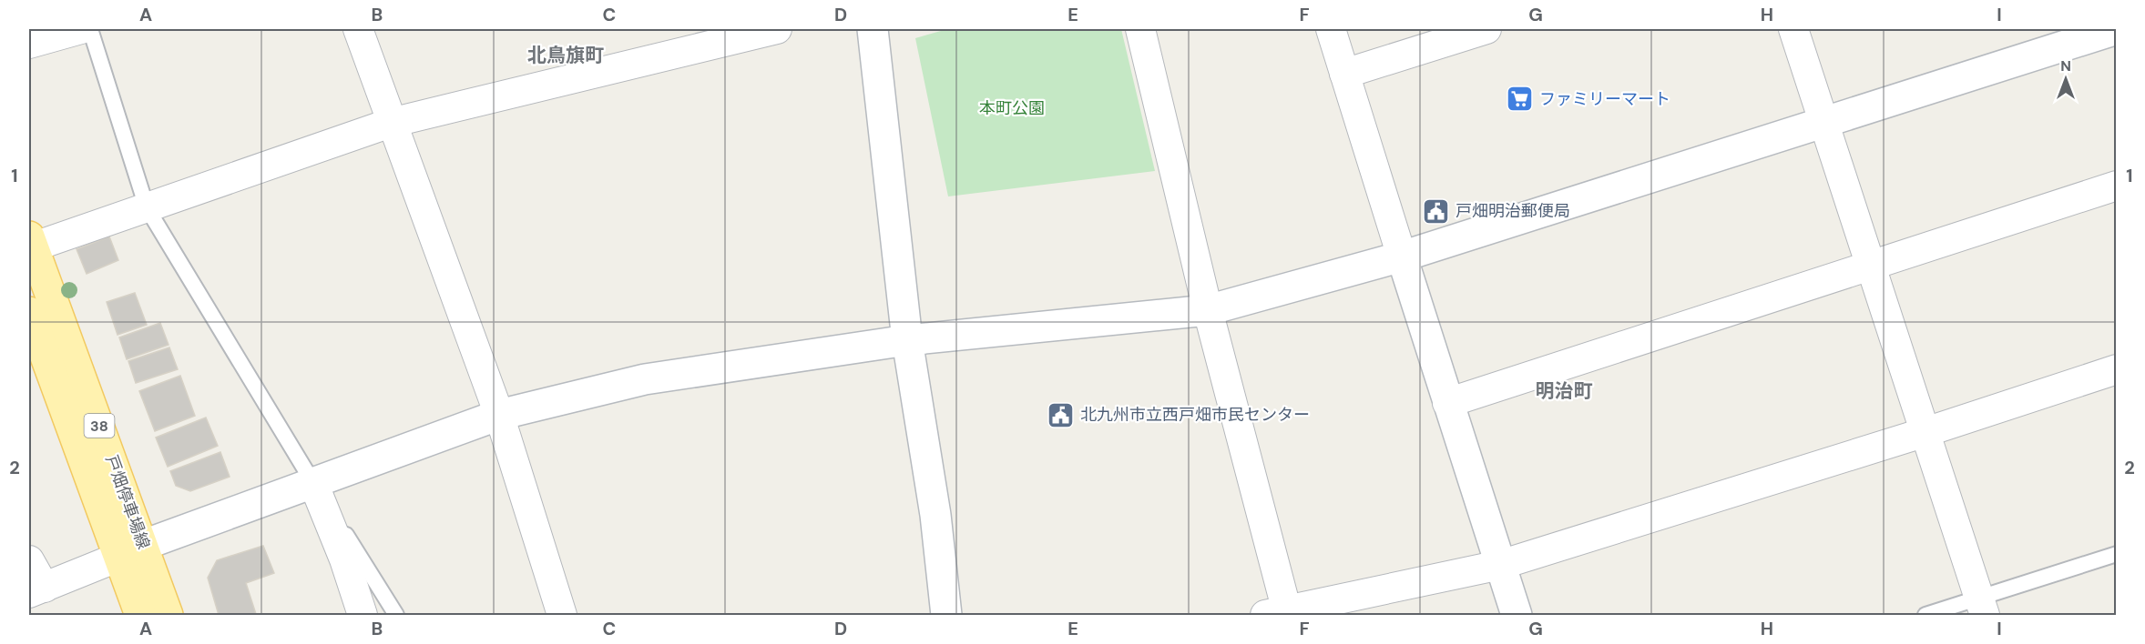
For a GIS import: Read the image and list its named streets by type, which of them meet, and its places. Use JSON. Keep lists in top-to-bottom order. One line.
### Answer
{"streets":{"main road":["38","戸畑停車場線"]},"districts":["北鳥旗町","明治町"],"parks":["本町公園"],"places":{"supermarket":["ファミリーマート"],"public building":["戸畑明治郵便局","北九州市立西戸畑市民センター"]},"north":"top","grid":{"columns":["A","B","C","D","E","F","G","H","I"],"rows":["1","2"]}}
